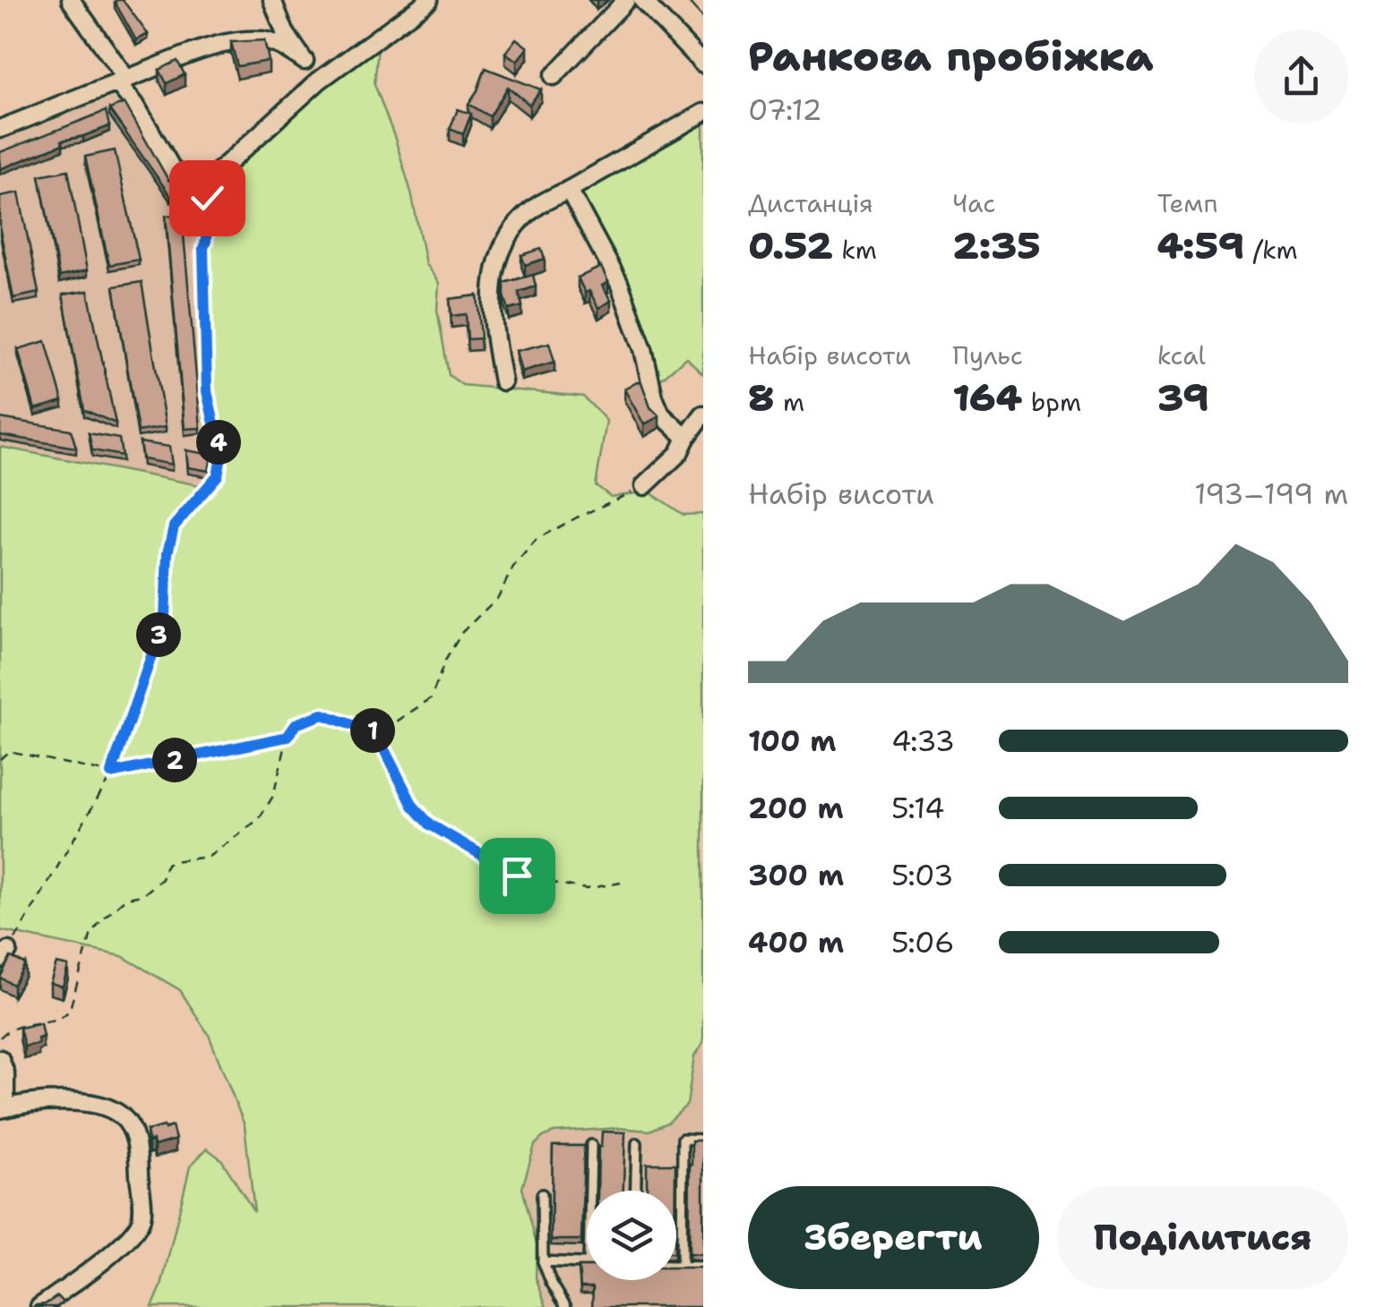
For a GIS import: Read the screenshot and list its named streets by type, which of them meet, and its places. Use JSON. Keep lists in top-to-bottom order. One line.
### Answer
{"page":{"heading":["Ранкова пробіжка","07:12"],"stats":[["Дистанція","0.52 km"],["Час","2:35"],["Темп","4:59 /km"],["Набір висоти","8 m"],["Пульс","164 bpm"],["kcal","39"]],"pins":["4","3","1","2"],"chart":["Набір висоти","193–199 m"],"list":[{"name":"100 m","note":"4:33"},{"name":"200 m","note":"5:14"},{"name":"300 m","note":"5:03"},{"name":"400 m","note":"5:06"}],"buttons":["Зберегти","Поділитися"]}}
